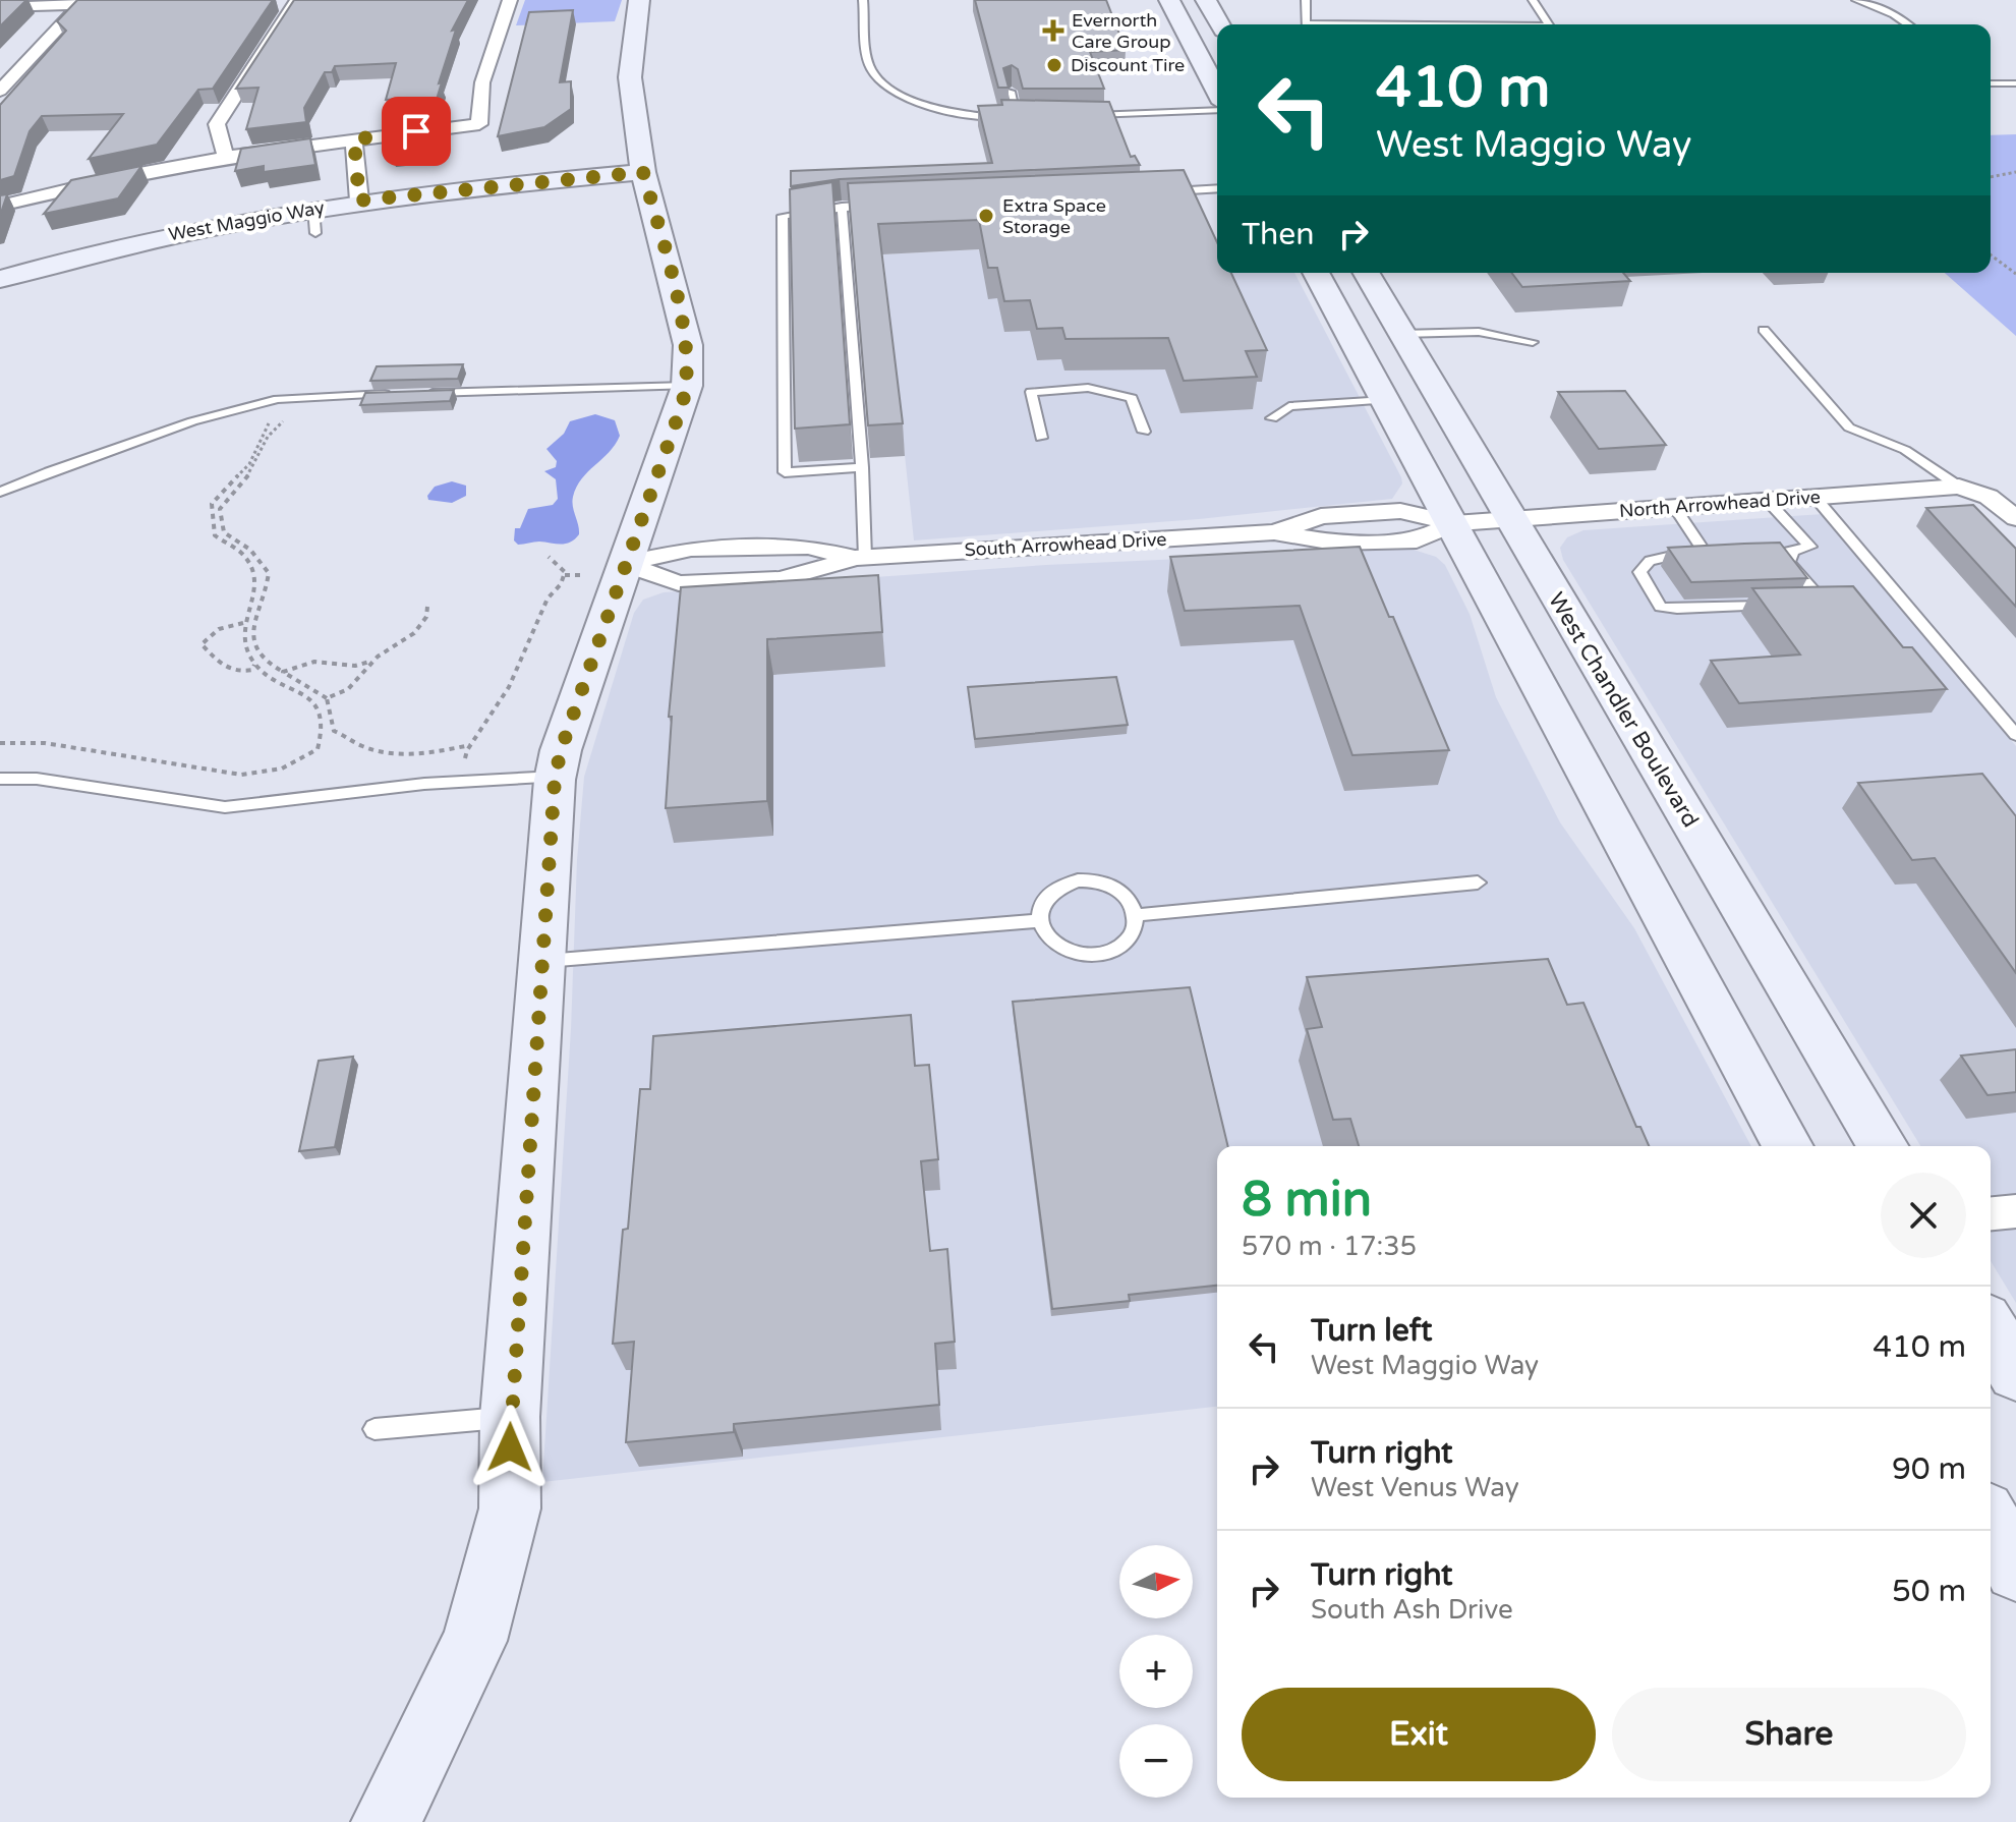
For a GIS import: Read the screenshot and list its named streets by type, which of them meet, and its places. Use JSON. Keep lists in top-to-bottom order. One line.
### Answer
{"streets":{"street":["West Maggio Way","North Arrowhead Drive","South Arrowhead Drive","West Chandler Boulevard"]},"crossings":[["North Arrowhead Drive","South Arrowhead Drive"],["North Arrowhead Drive","West Chandler Boulevard"],["South Arrowhead Drive","West Chandler Boulevard"]],"places":{"health":["Evernorth Care Group"],"other":["Discount Tire","Extra Space Storage"]},"north":"right","page":{"turn":["410 m","West Maggio Way"],"then":"Then","heading":["8 min","570 m · 17:35"],"list":[{"name":"Turn left","note":"West Maggio Way","value":"410 m"},{"name":"Turn right","note":"West Venus Way","value":"90 m"},{"name":"Turn right","note":"South Ash Drive","value":"50 m"}],"map_buttons":["+","−"],"buttons":["Exit","Share"]}}
